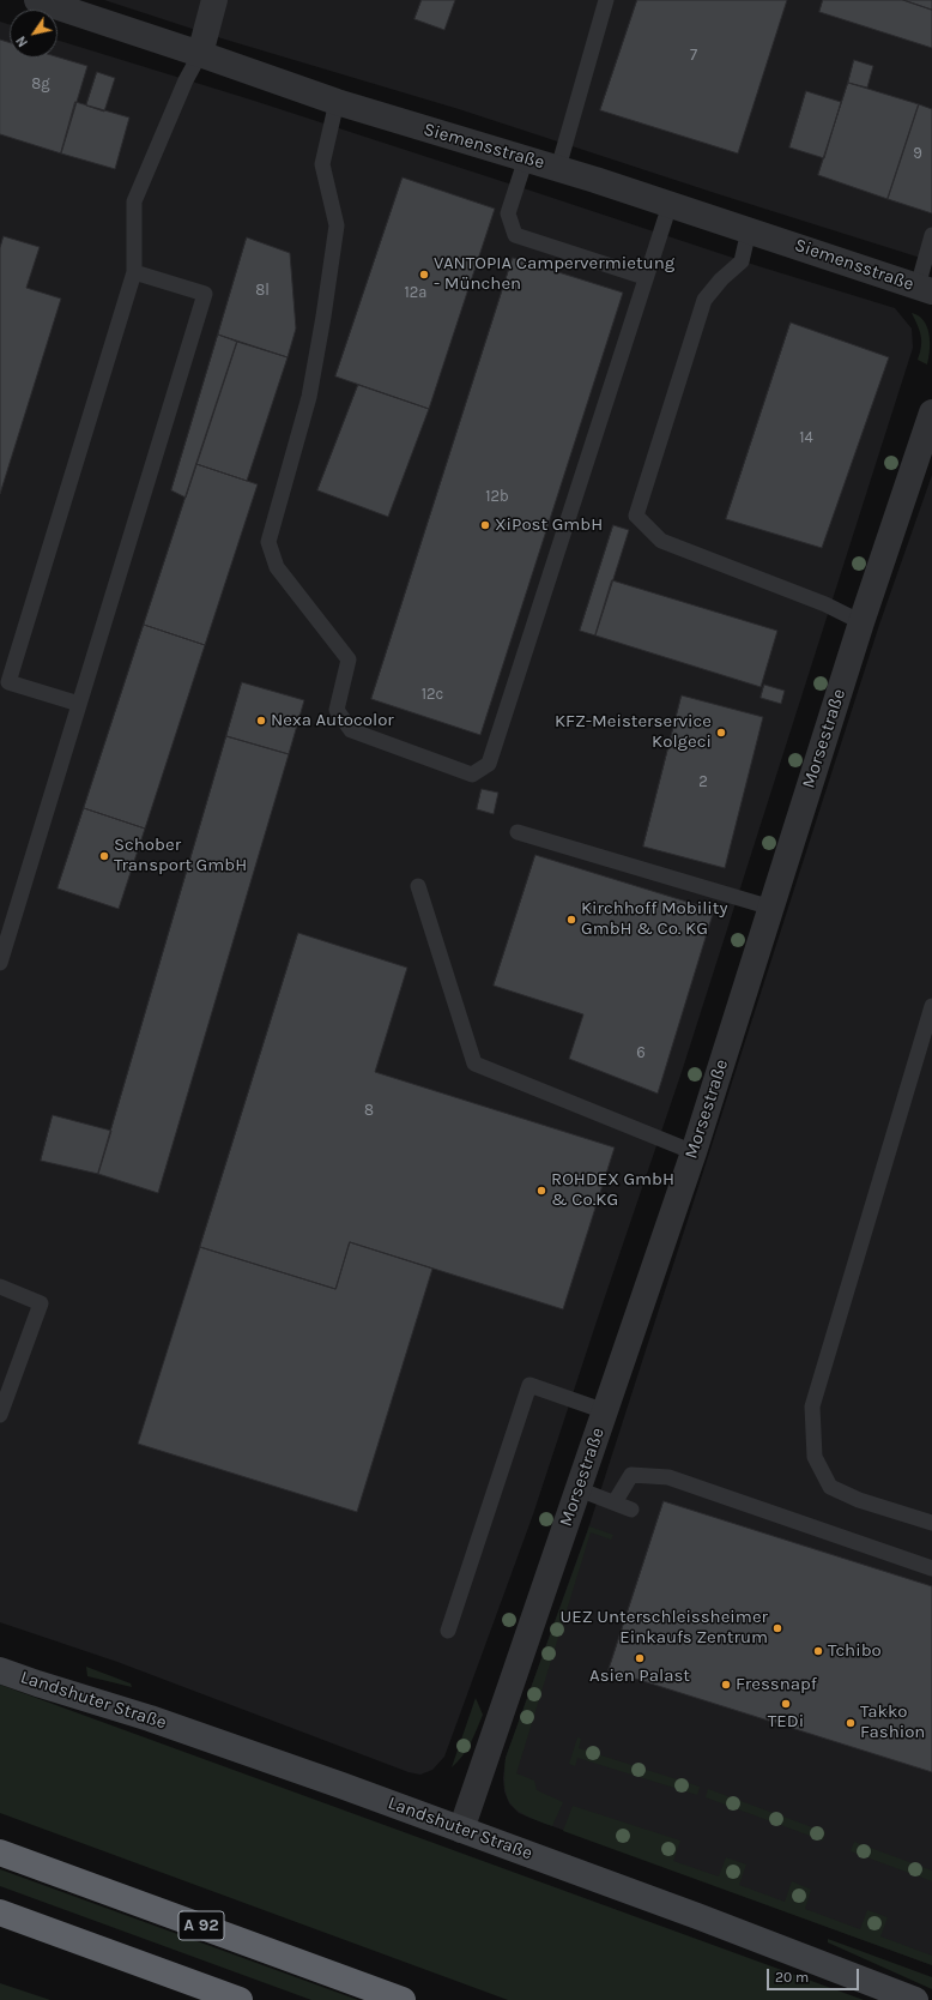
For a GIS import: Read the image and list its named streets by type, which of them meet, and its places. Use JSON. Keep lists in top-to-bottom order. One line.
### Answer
{"streets":{"highway":["A 92"],"main road":["Landshuter Straße"],"street":["Siemensstraße","Morsestraße"]},"crossings":[["Morsestraße","Landshuter Straße"]],"places":["VANTOPIA Campervermietung - München","XiPost GmbH","Nexa Autocolor","KFZ-Meisterservice Kolgeci","Schober Transport GmbH","Kirchhoff Mobility GmbH & Co. KG","ROHDEX GmbH & Co.KG","UEZ Unterschleissheimer Einkaufs Zentrum","Tchibo","Asien Palast","Fressnapf","TEDi","Takko Fashion"],"house_numbers":["7","8g","9","8l","12a","14","12b","12c","2","6","8"],"scale_bar":"20 m","north":"bottom left"}
